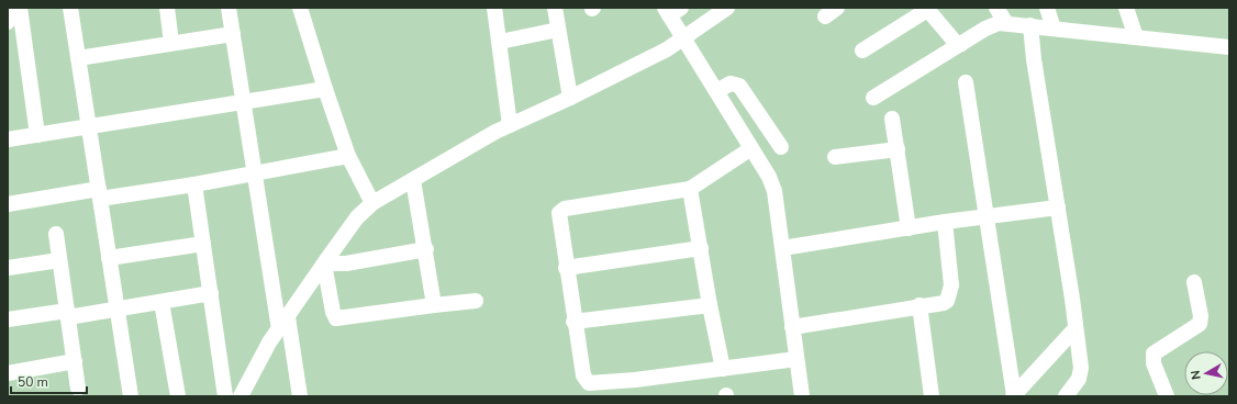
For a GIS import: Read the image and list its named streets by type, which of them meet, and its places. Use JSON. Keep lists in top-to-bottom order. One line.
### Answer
{"scale_bar":"50 m","north":"left"}
